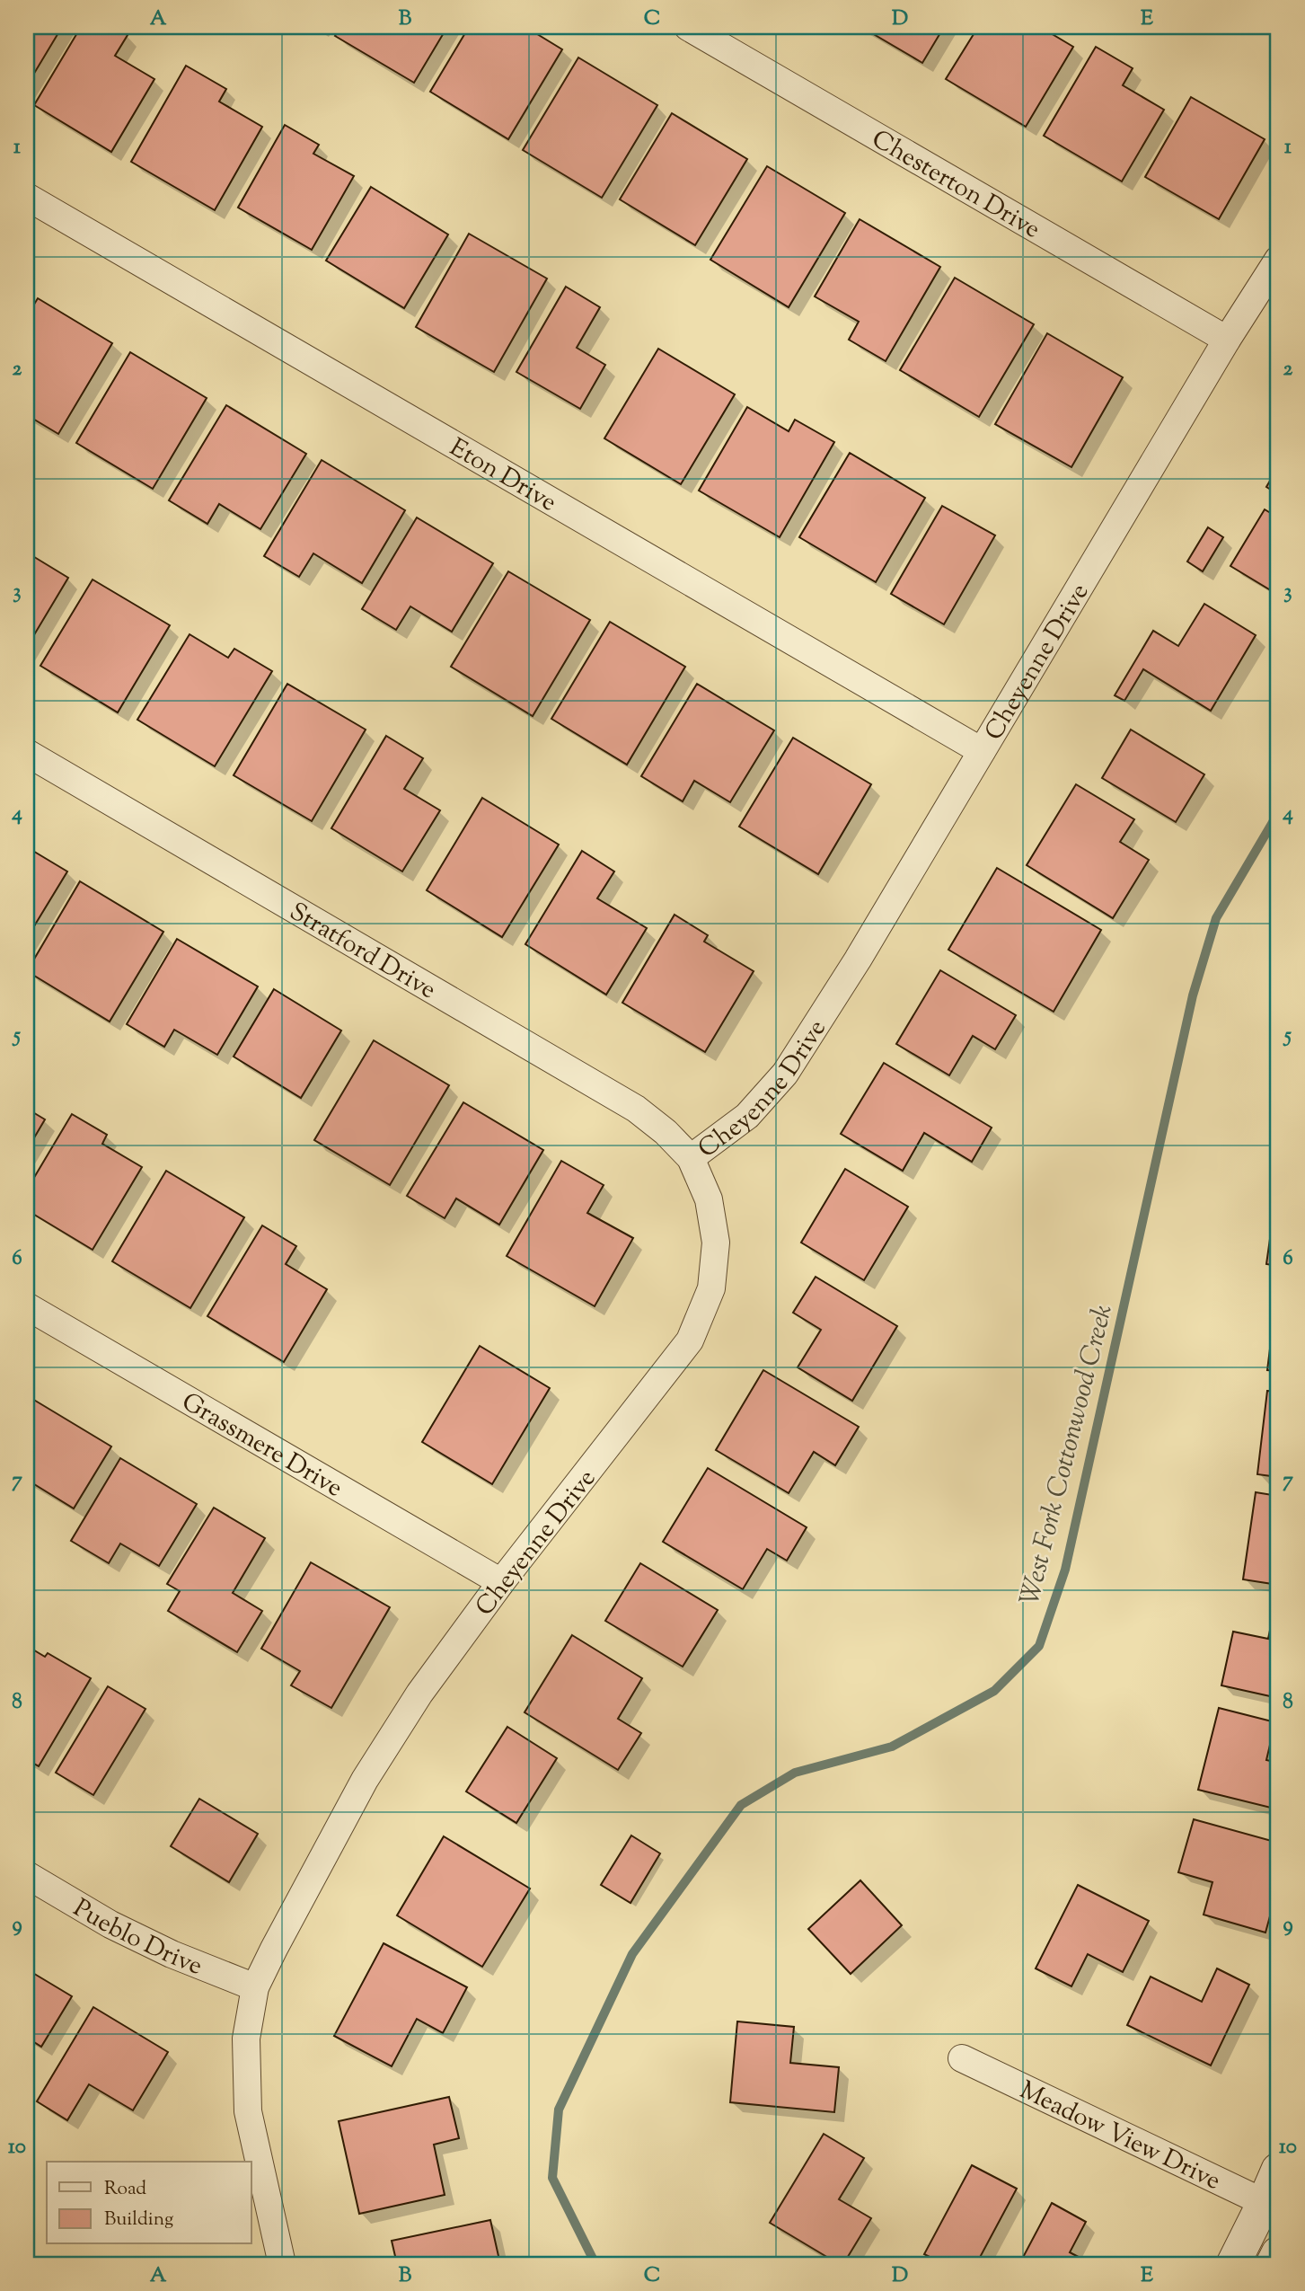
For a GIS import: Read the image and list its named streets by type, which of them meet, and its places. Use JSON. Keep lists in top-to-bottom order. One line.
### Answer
{"streets":{"street":["Chesterton Drive","Eton Drive","Cheyenne Drive","Stratford Drive","Grassmere Drive","Pueblo Drive","Meadow View Drive"]},"crossings":[["Chesterton Drive","Cheyenne Drive"],["Eton Drive","Cheyenne Drive"],["Cheyenne Drive","Stratford Drive"],["Cheyenne Drive","Grassmere Drive"],["Cheyenne Drive","Pueblo Drive"]],"water":["West Fork Cottonwood Creek"],"legend":["Road","Building"],"grid":{"columns":["A","B","C","D","E"],"rows":["1","2","3","4","5","6","7","8","9","10"]}}
